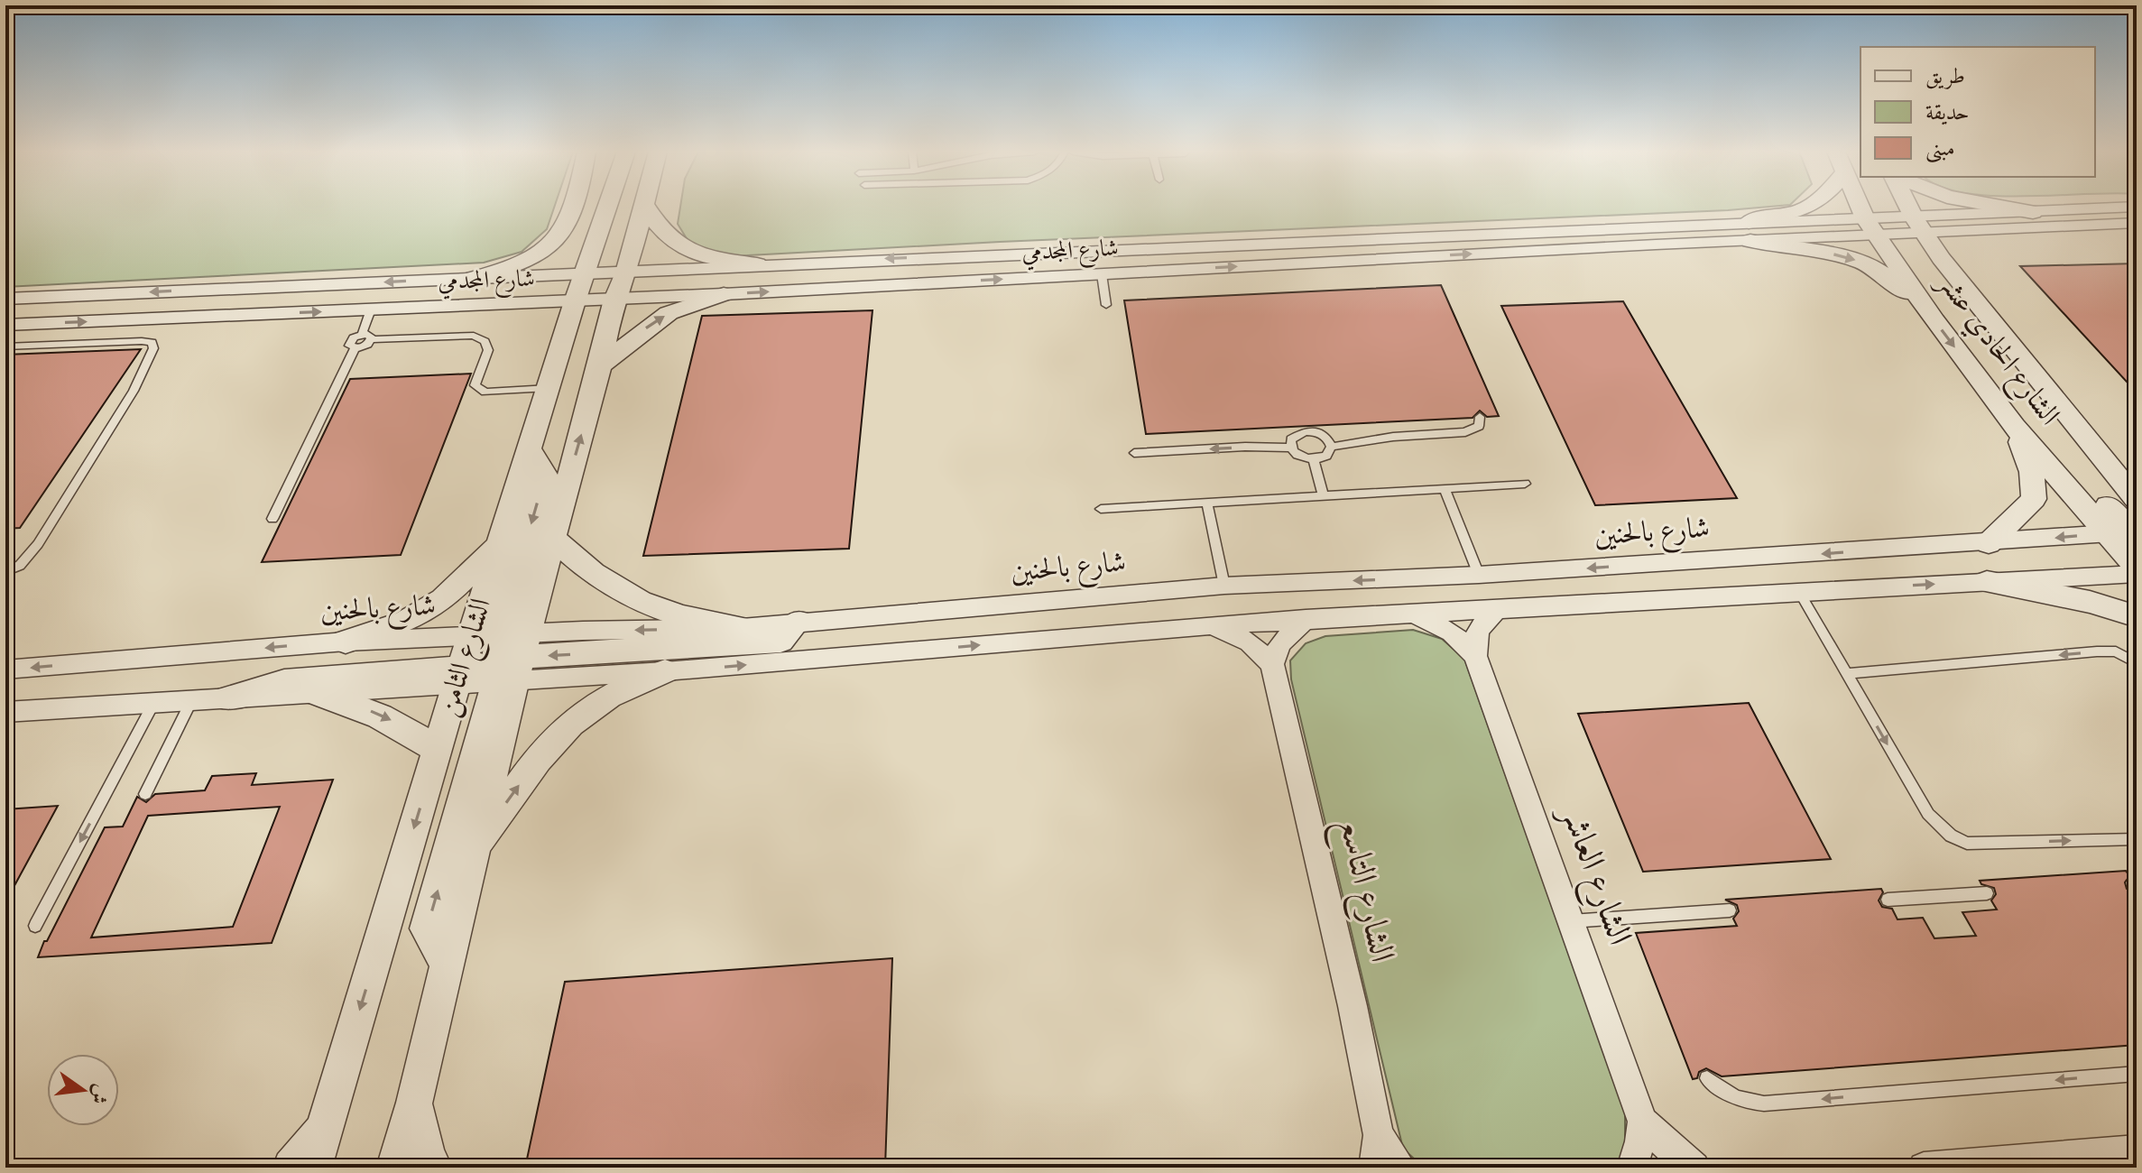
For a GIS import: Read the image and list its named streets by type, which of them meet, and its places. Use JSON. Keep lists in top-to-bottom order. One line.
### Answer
{"streets":{"street":["شارع المجدمي","الشارع الحادي عشر","شارع بالحنين","الشارع الثامن","الشارع العاشر","الشارع التاسع"]},"crossings":[["شارع المجدمي","الشارع الحادي عشر"],["شارع المجدمي","الشارع الثامن"],["الشارع الحادي عشر","شارع بالحنين"],["شارع بالحنين","الشارع الثامن"],["شارع بالحنين","الشارع العاشر"]],"legend":["طريق","حديقة","مبنى"],"north":"right"}
